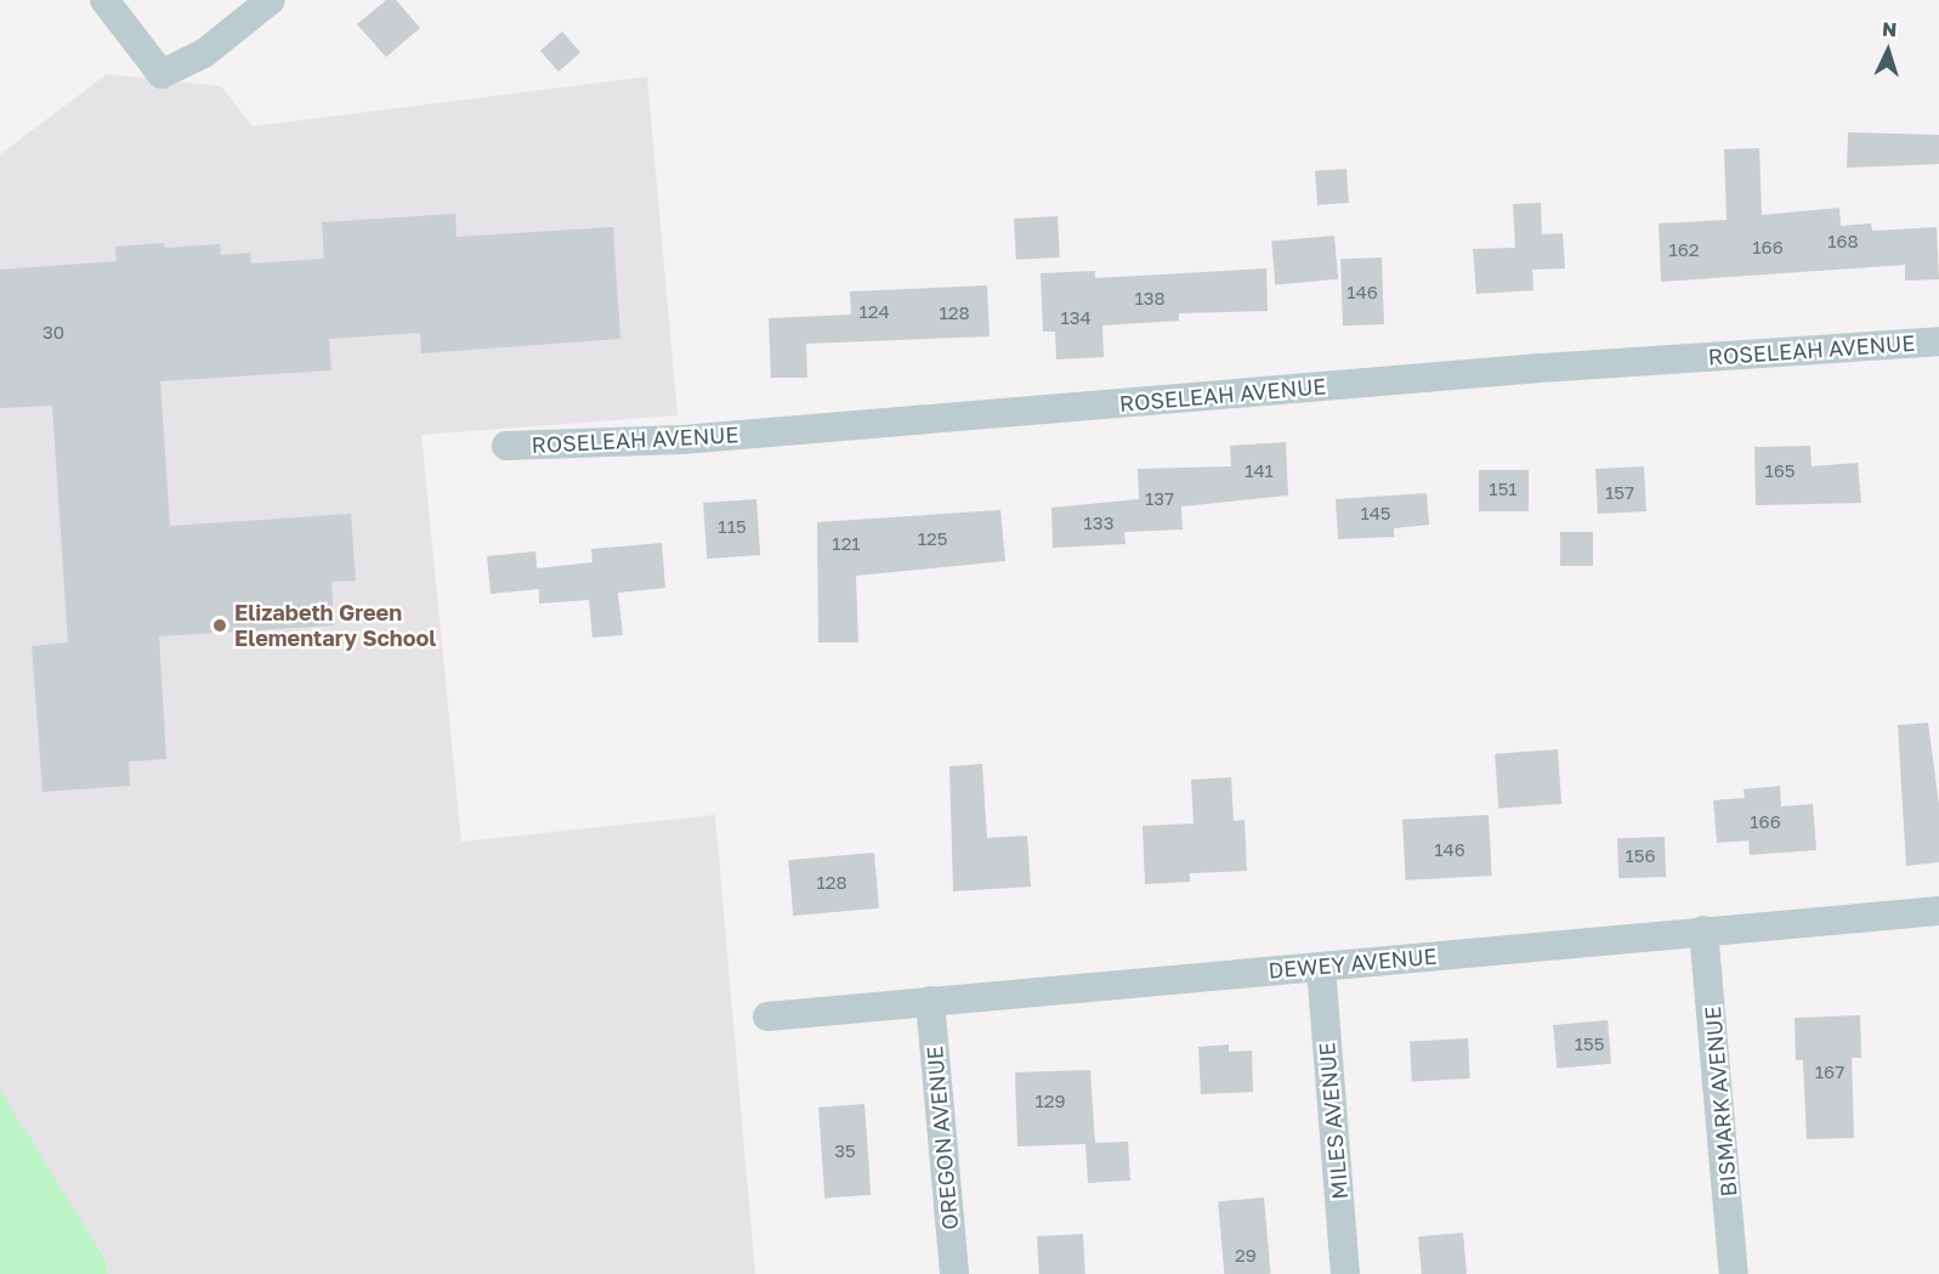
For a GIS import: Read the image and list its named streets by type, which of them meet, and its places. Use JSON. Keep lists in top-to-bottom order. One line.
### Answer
{"streets":{"street":["ROSELEAH AVENUE","DEWEY AVENUE","BISMARK AVENUE","MILES AVENUE","OREGON AVENUE"]},"crossings":[["DEWEY AVENUE","BISMARK AVENUE"],["DEWEY AVENUE","MILES AVENUE"],["DEWEY AVENUE","OREGON AVENUE"]],"places":["Elizabeth Green Elementary School"],"house_numbers":["168","166","162","146","138","124","128","134","30","141","165","151","157","137","145","133","115","125","121","166","146","156","128","155","167","129","35","29"],"north":"top"}
